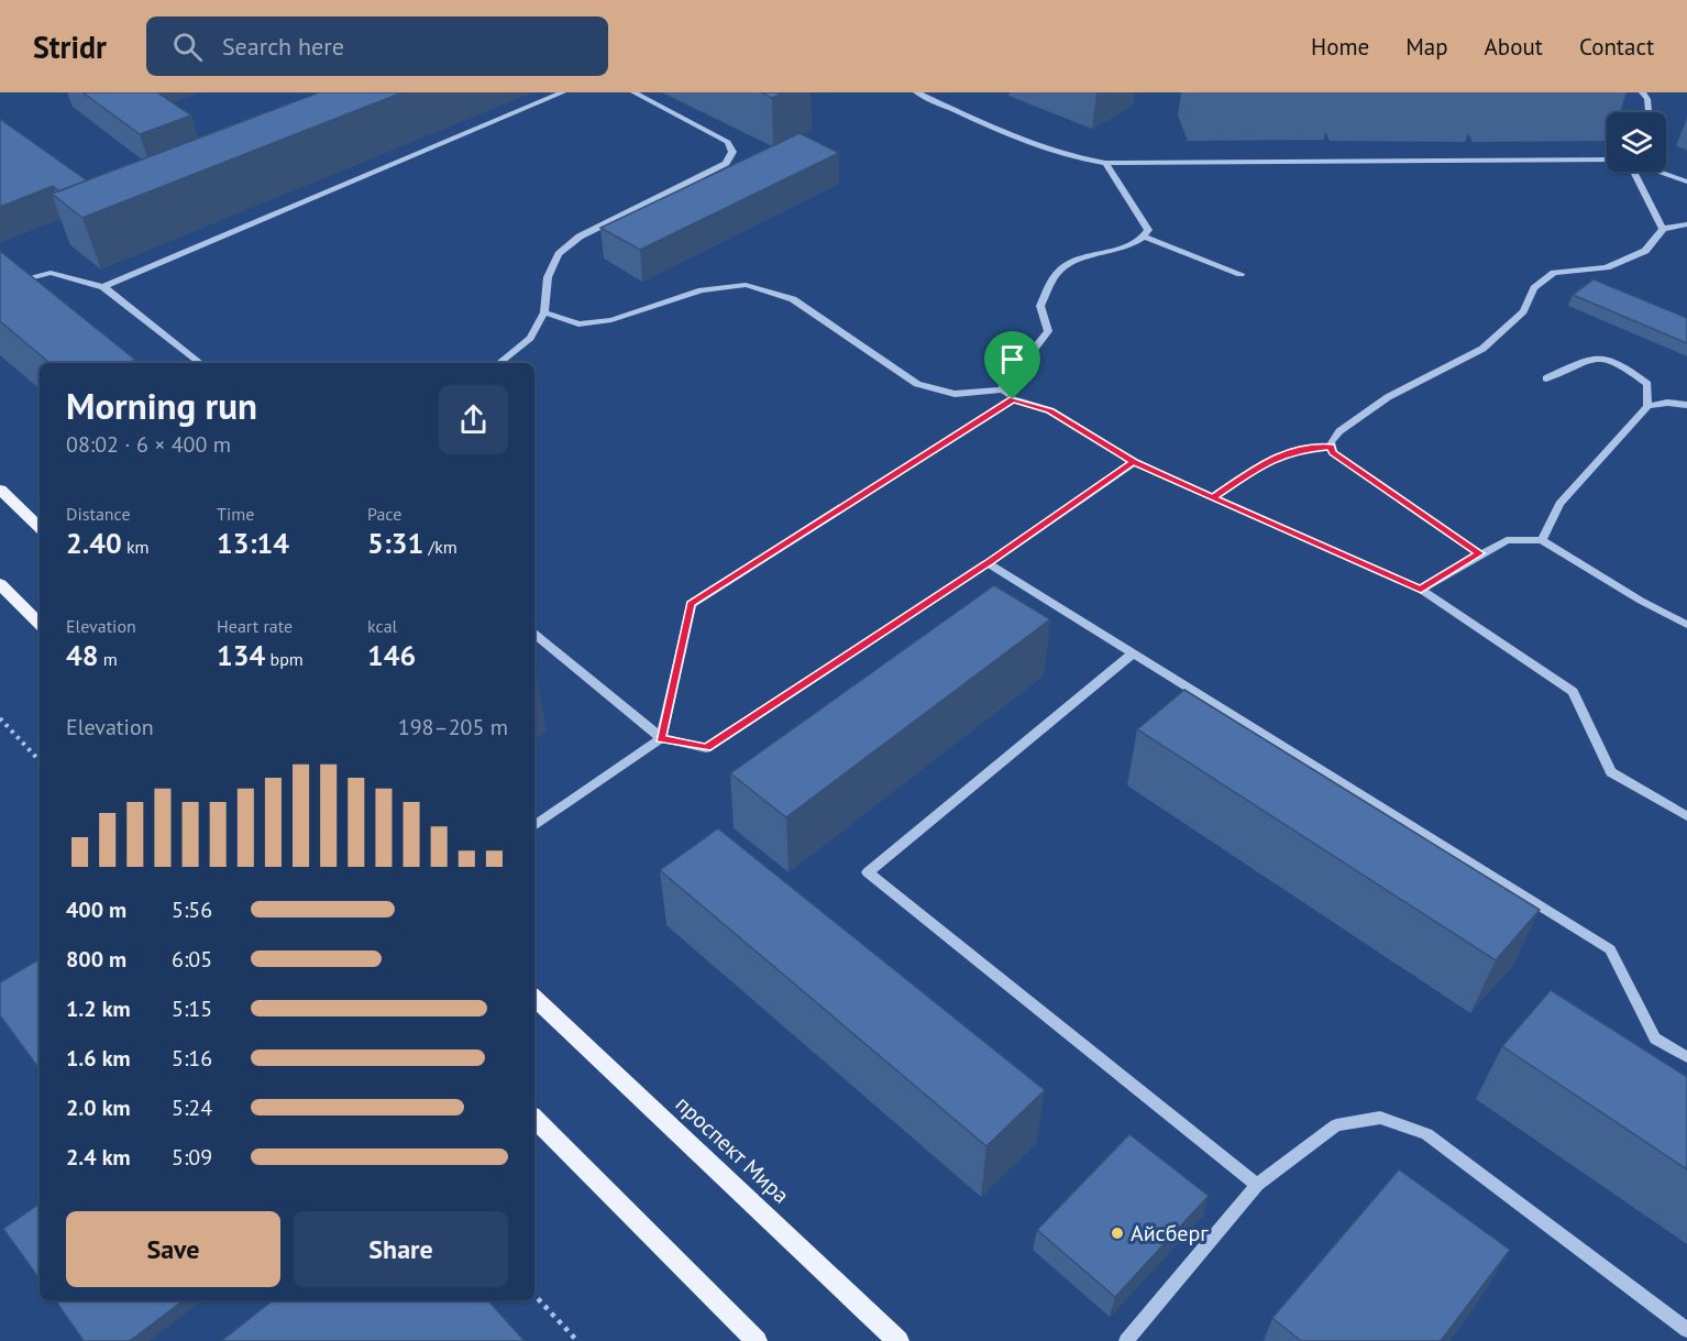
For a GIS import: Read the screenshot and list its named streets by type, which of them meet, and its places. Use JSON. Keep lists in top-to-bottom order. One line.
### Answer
{"streets":{"main road":["проспект Мира"]},"places":["Айсберг"],"page":{"header":"Stridr","search":"Search here","nav":["Home","Map","About","Contact"],"heading":["Morning run","08:02 · 6 × 400 m"],"stats":[["Distance","2.40 km"],["Time","13:14"],["Pace","5:31 /km"],["Elevation","48 m"],["Heart rate","134 bpm"],["kcal","146"]],"chart":["Elevation","198–205 m"],"list":[{"name":"400 m","note":"5:56"},{"name":"800 m","note":"6:05"},{"name":"1.2 km","note":"5:15"},{"name":"1.6 km","note":"5:16"},{"name":"2.0 km","note":"5:24"},{"name":"2.4 km","note":"5:09"}],"buttons":["Save","Share"]}}
